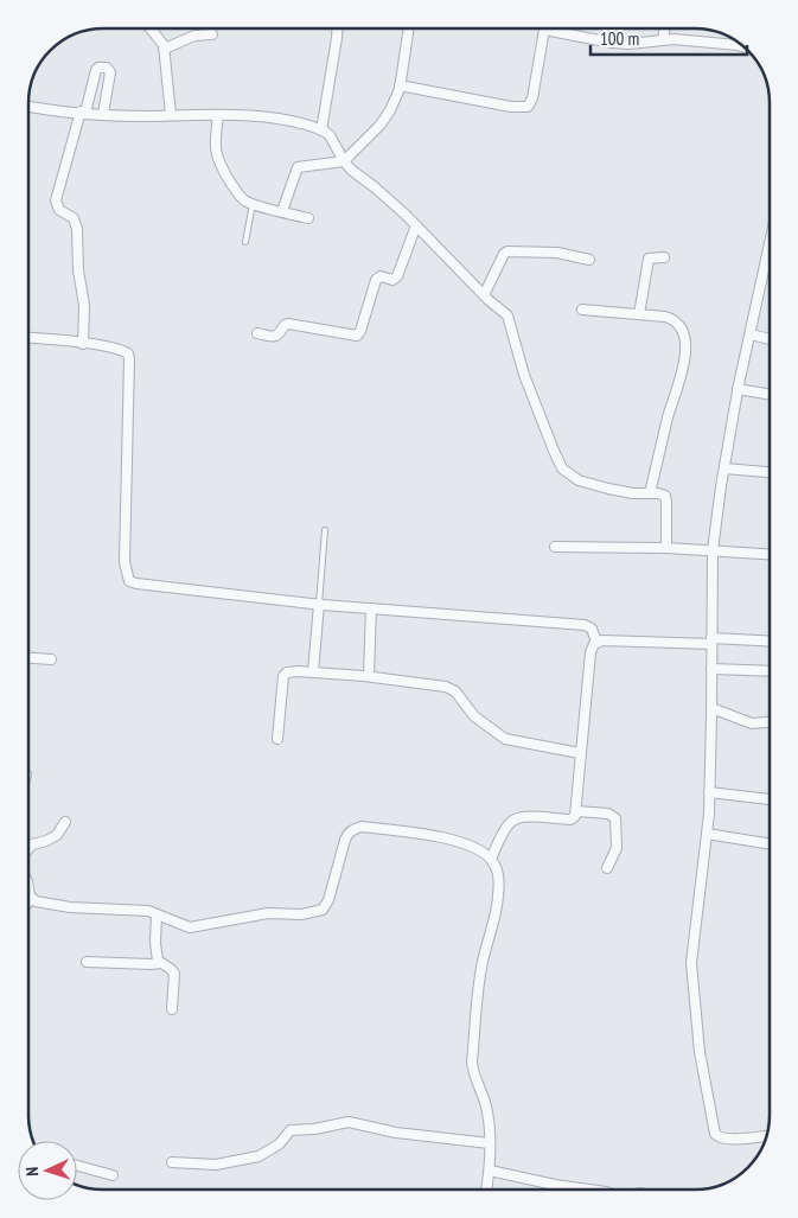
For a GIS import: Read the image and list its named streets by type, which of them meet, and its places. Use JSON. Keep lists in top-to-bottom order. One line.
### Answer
{"scale_bar":"100 m","north":"left"}
